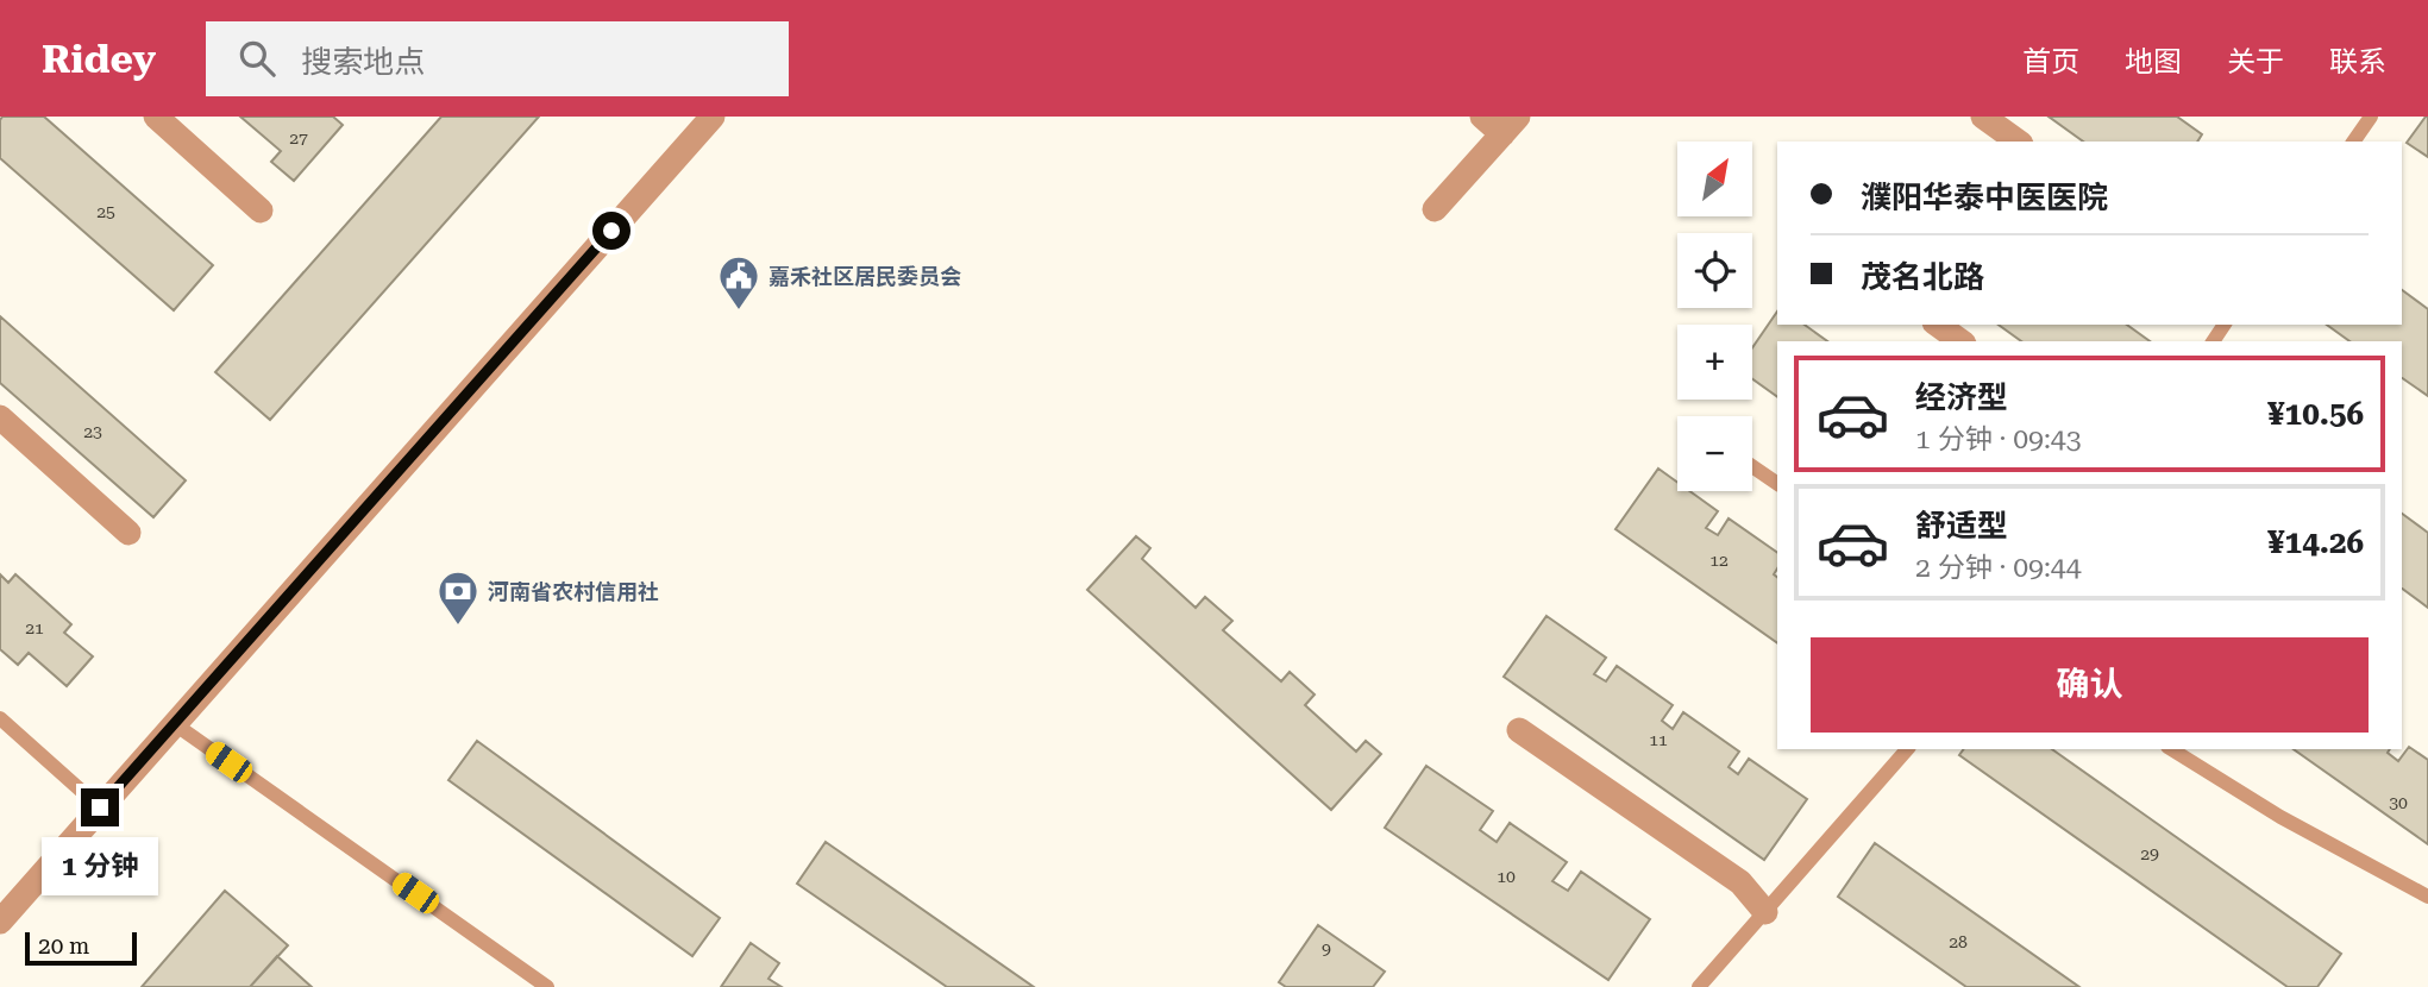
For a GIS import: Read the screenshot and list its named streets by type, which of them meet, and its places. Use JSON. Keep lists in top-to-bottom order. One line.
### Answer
{"places":{"public building":["嘉禾社区居民委员会"],"bank":["河南省农村信用社"]},"house_numbers":["27","25","23","12","21","11","30","29","10","28","9"],"scale_bar":"20 m","north":"top right","page":{"header":"Ridey","search":"搜索地点","nav":["首页","地图","关于","联系"],"map_buttons":["+","−"],"banner":["濮阳华泰中医医院","茂名北路"],"list":[{"name":"经济型","note":"1 分钟 · 09:43","value":"¥10.56"},{"name":"舒适型","note":"2 分钟 · 09:44","value":"¥14.26"}],"buttons":"确认","bubble":"1 分钟","scale":"20 m"}}
